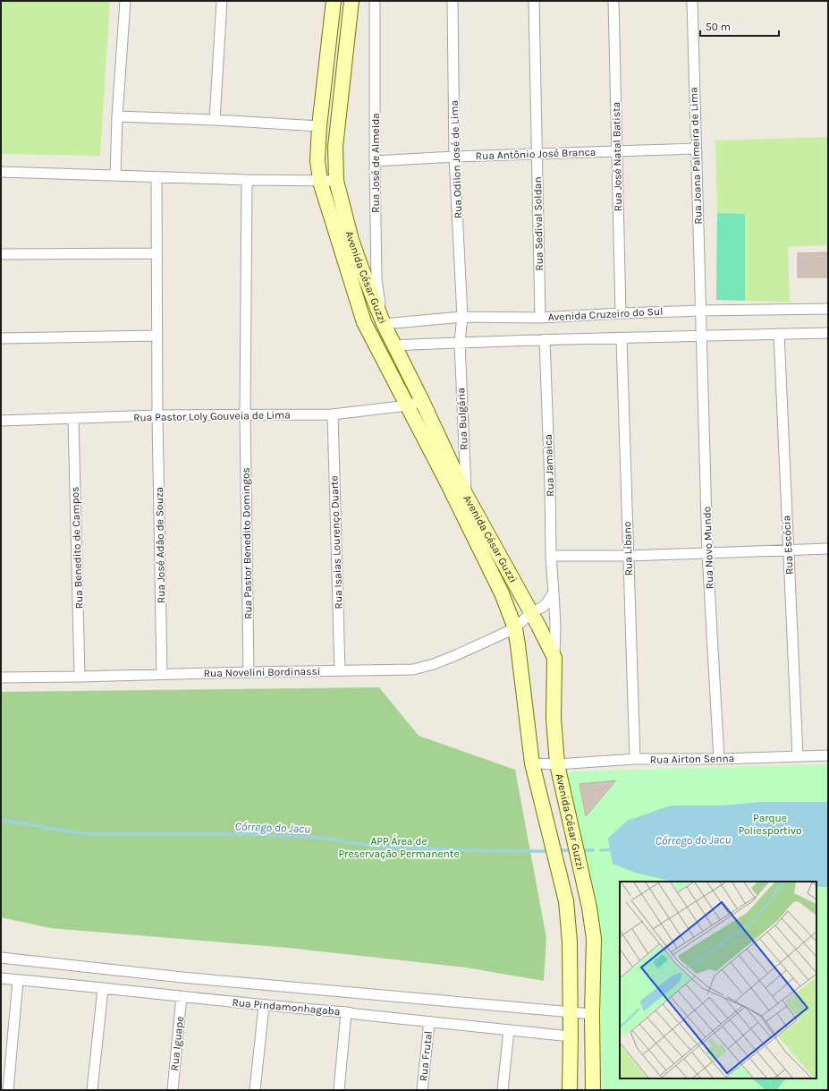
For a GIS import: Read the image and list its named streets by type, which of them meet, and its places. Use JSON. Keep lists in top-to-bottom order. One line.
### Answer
{"streets":{"street":["Rua Antônio José Branca","Rua Joana Palmeira de Lima","Rua José Natal Batista","Rua Odilon José de Lima","Rua José de Almeida","Rua Sedival Soldan","Avenida César Guzzi","Avenida Cruzeiro do Sul","Rua Pastor Loly Gouveia de Lima","Rua Bulgária","Rua Jamaica","Rua Isaias Lourenço Duarte","Rua Pastor Benedito Domingos","Rua José Adão de Souza","Rua Escócia","Rua Benedito de Campos","Rua Novo Mundo","Rua Líbano","Rua Novelini Bordinassi","Rua Airton Senna","Rua Pindamonhagaba","Rua Iguape","Rua Frutal"]},"crossings":[["Rua Antônio José Branca","Rua Joana Palmeira de Lima"],["Rua Antônio José Branca","Rua José Natal Batista"],["Rua Antônio José Branca","Rua Odilon José de Lima"],["Rua Antônio José Branca","Rua José de Almeida"],["Rua Antônio José Branca","Rua Sedival Soldan"],["Rua Joana Palmeira de Lima","Avenida Cruzeiro do Sul"],["Rua Joana Palmeira de Lima","Rua Novo Mundo"],["Rua José Natal Batista","Avenida Cruzeiro do Sul"],["Rua Odilon José de Lima","Avenida Cruzeiro do Sul"],["Rua Odilon José de Lima","Rua Bulgária"],["Rua José de Almeida","Avenida César Guzzi"],["Rua José de Almeida","Avenida Cruzeiro do Sul"],["Rua Sedival Soldan","Avenida Cruzeiro do Sul"],["Avenida César Guzzi","Avenida Cruzeiro do Sul"],["Avenida César Guzzi","Rua Pastor Loly Gouveia de Lima"],["Avenida César Guzzi","Rua Bulgária"],["Avenida César Guzzi","Rua Jamaica"],["Avenida César Guzzi","Rua Novelini Bordinassi"],["Avenida César Guzzi","Rua Airton Senna"],["Avenida César Guzzi","Rua Pindamonhagaba"],["Avenida Cruzeiro do Sul","Rua Bulgária"],["Avenida Cruzeiro do Sul","Rua Jamaica"],["Avenida Cruzeiro do Sul","Rua Escócia"],["Avenida Cruzeiro do Sul","Rua Novo Mundo"],["Avenida Cruzeiro do Sul","Rua Líbano"],["Rua Pastor Loly Gouveia de Lima","Rua Isaias Lourenço Duarte"],["Rua Pastor Loly Gouveia de Lima","Rua Pastor Benedito Domingos"],["Rua Pastor Loly Gouveia de Lima","Rua José Adão de Souza"],["Rua Pastor Loly Gouveia de Lima","Rua Benedito de Campos"],["Rua Isaias Lourenço Duarte","Rua Novelini Bordinassi"],["Rua Pastor Benedito Domingos","Rua Novelini Bordinassi"],["Rua José Adão de Souza","Rua Novelini Bordinassi"],["Rua Escócia","Rua Airton Senna"],["Rua Benedito de Campos","Rua Novelini Bordinassi"],["Rua Novo Mundo","Rua Airton Senna"],["Rua Líbano","Rua Airton Senna"],["Rua Pindamonhagaba","Rua Iguape"],["Rua Pindamonhagaba","Rua Frutal"]],"water":["Córrego do Jacu"],"parks":["Parque Poliesportivo","APP Área de Preservação Permanente"],"scale_bar":"50 m"}
